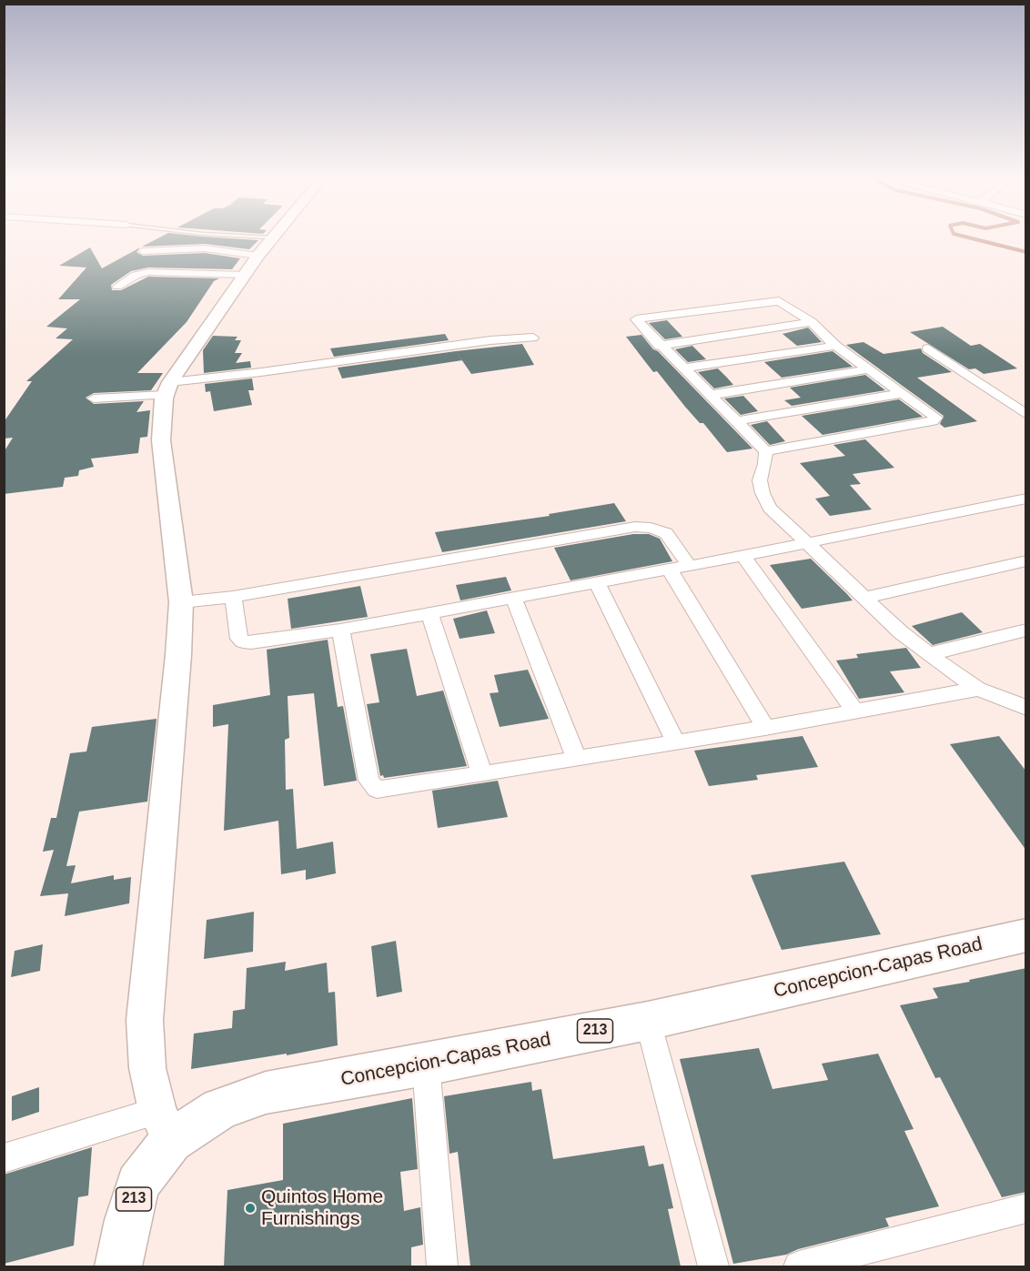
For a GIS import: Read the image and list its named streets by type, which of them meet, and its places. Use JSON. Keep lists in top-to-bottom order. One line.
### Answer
{"streets":{"main road":["Concepcion-Capas Road","213"]},"places":["Quintos Home Furnishings"]}
